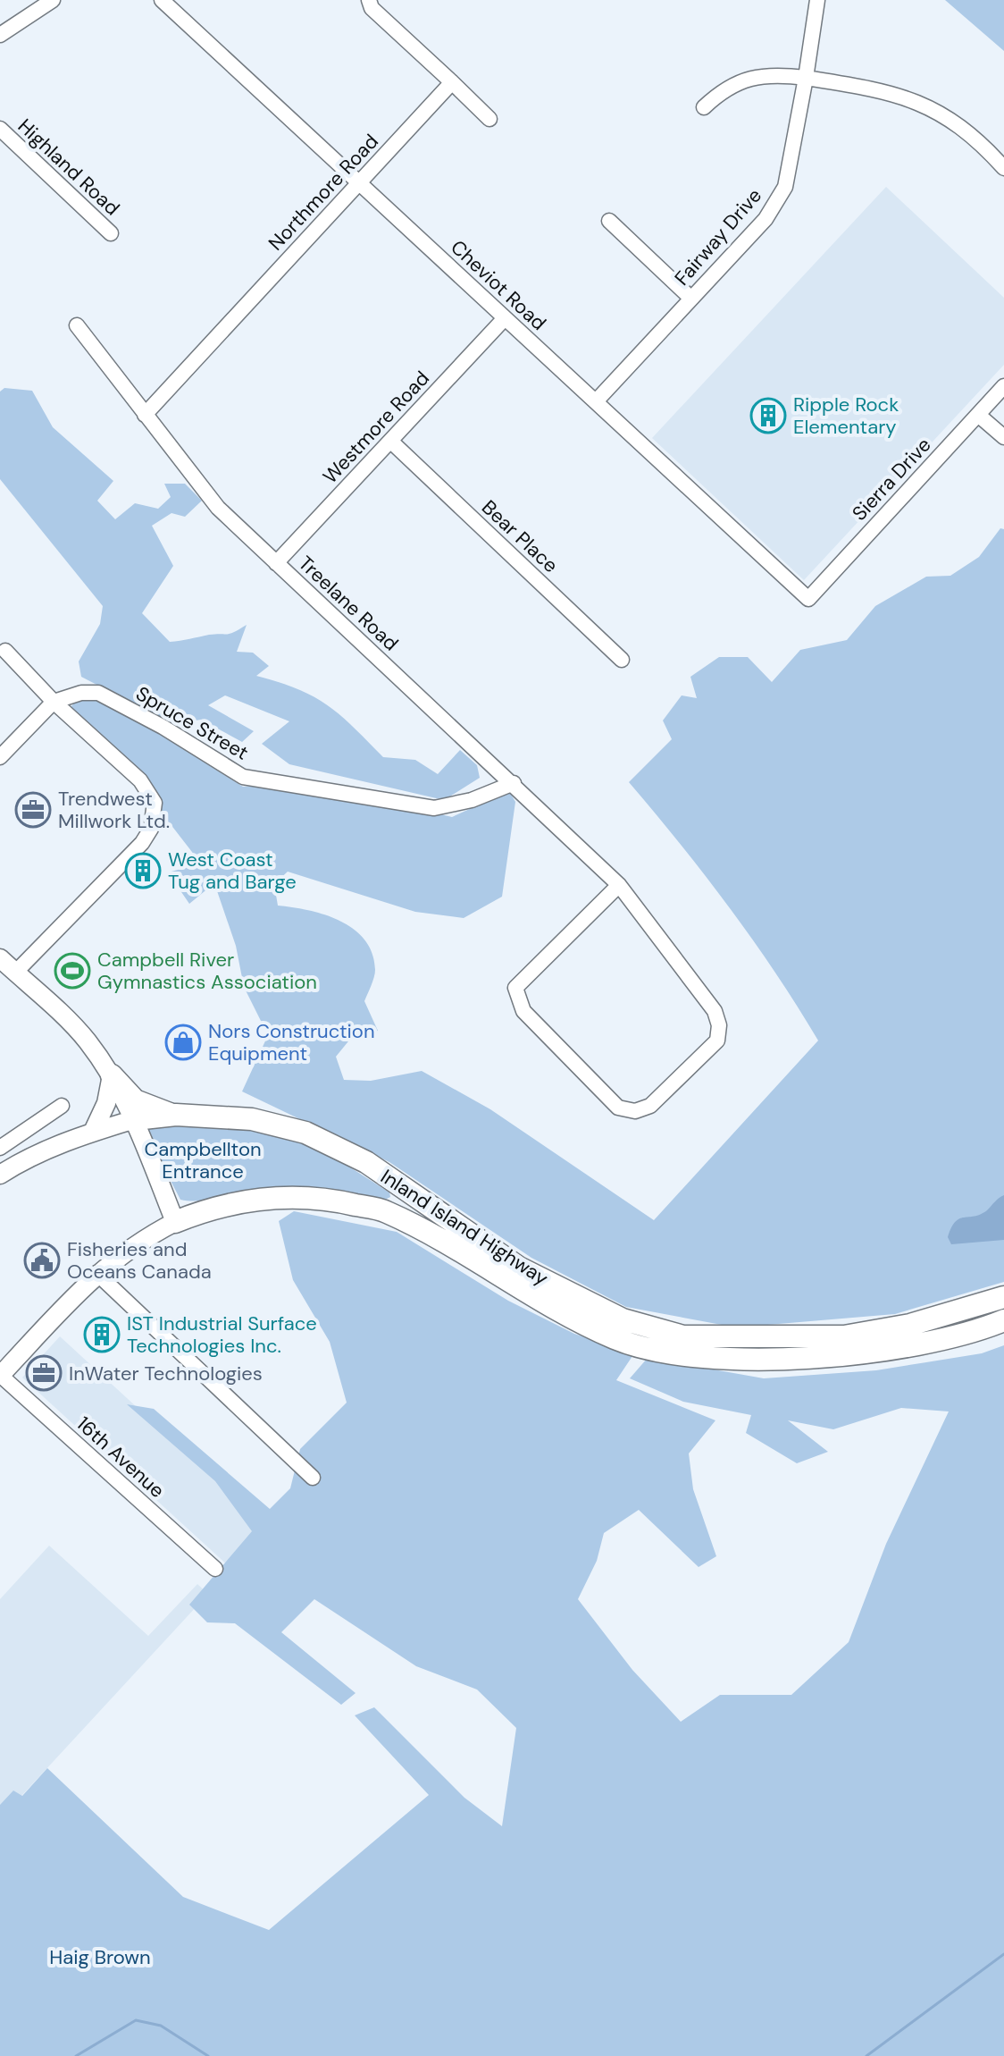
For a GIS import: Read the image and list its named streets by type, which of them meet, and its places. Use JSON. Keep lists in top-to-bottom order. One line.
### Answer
{"streets":{"highway":["Inland Island Highway"],"street":["Highland Road","Northmore Road","Fairway Drive","Cheviot Road","Westmore Road","Sierra Drive","Bear Place","Treelane Road","Spruce Street","16th Avenue"]},"crossings":[["Northmore Road","Cheviot Road"],["Northmore Road","Treelane Road"],["Fairway Drive","Cheviot Road"],["Cheviot Road","Westmore Road"],["Cheviot Road","Sierra Drive"],["Westmore Road","Bear Place"],["Westmore Road","Treelane Road"],["Treelane Road","Spruce Street"]],"parks":["Campbellton Entrance","Haig Brown"],"places":{"building":["Ripple Rock Elementary","West Coast Tug and Barge","IST Industrial Surface Technologies Inc."],"office":["Trendwest Millwork Ltd.","InWater Technologies"],"sports":["Campbell River Gymnastics Association"],"shop":["Nors Construction Equipment"],"public building":["Fisheries and Oceans Canada"]}}
